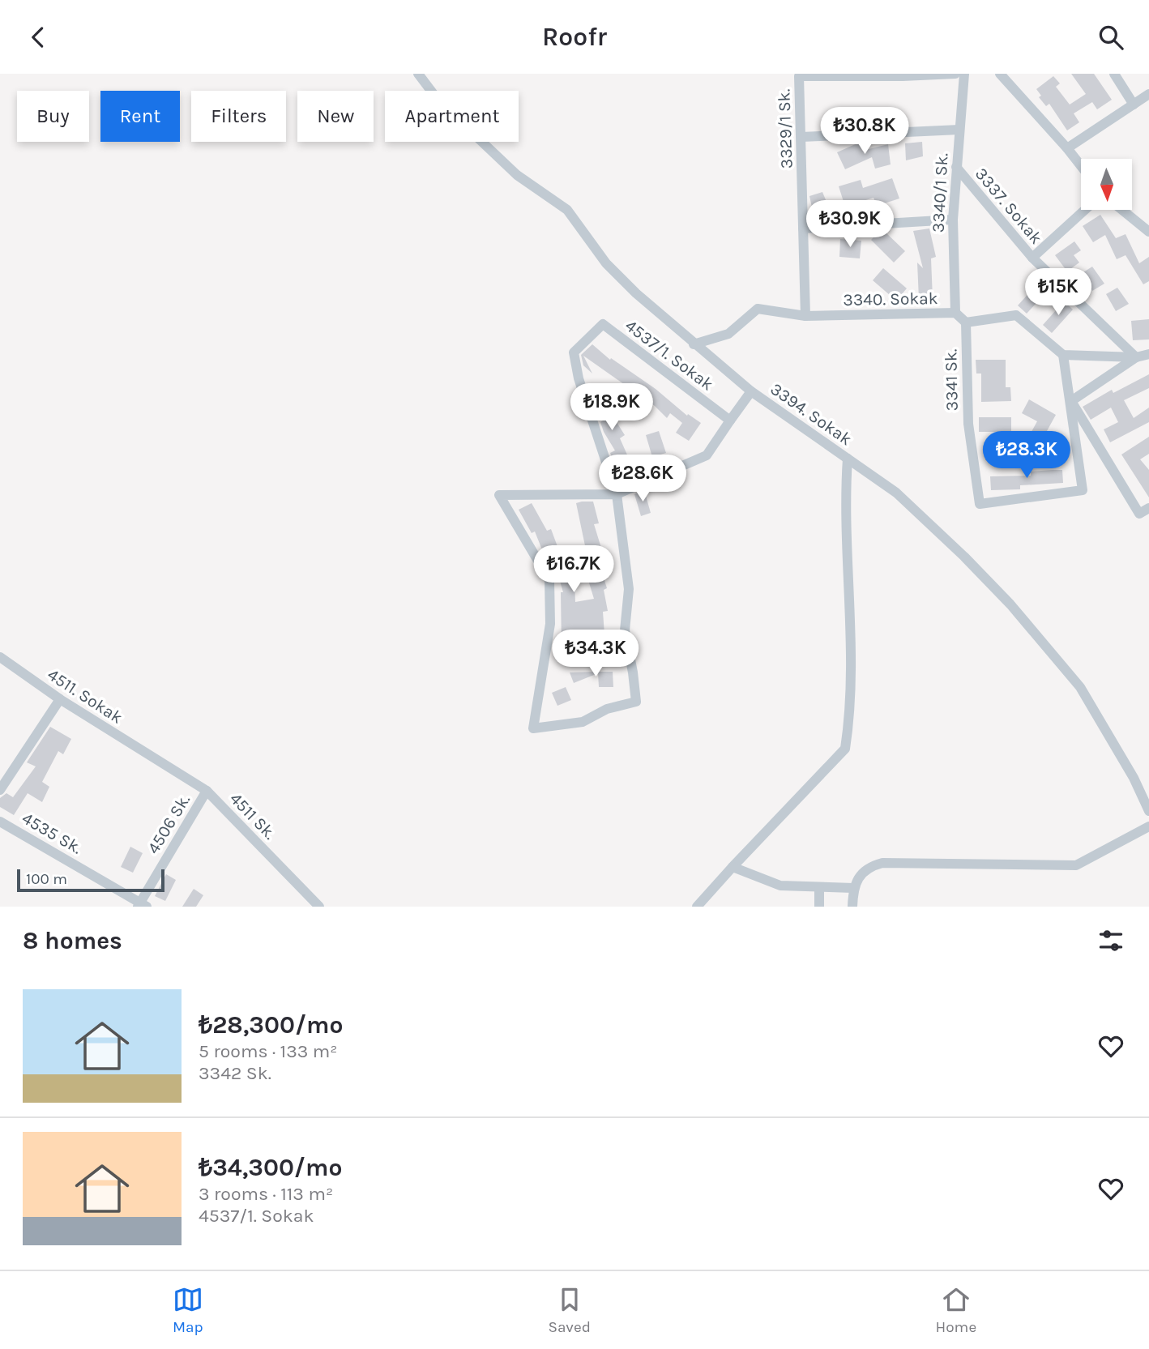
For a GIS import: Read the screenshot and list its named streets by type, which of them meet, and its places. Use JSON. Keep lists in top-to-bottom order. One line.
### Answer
{"streets":{"street":["3329/1 Sk.","3340/1 Sk.","3337. Sokak","3340. Sokak","4537/1. Sokak","3341 Sk.","3394. Sokak","4511. Sokak","4511 Sk.","4506 Sk.","4535 Sk."]},"crossings":[["3329/1 Sk.","3340. Sokak"],["3340/1 Sk.","3337. Sokak"],["3340/1 Sk.","3340. Sokak"],["3340. Sokak","3341 Sk."],["3340. Sokak","3394. Sokak"],["4511. Sokak","4511 Sk."],["4511 Sk.","4506 Sk."],["4506 Sk.","4535 Sk."]],"scale_bar":"100 m","north":"bottom","page":{"header":"Roofr","chip":["Buy","Rent","Filters","New","Apartment"],"price":["₺30.8K","₺30.9K","₺15K","₺18.9K","₺28.3K","₺28.6K","₺16.7K","₺34.3K"],"scale":"100 m","heading":"8 homes","list":[{"name":"₺28,300/mo","note":"5 rooms · 133 m² · 3342 Sk."},{"name":"₺34,300/mo","note":"3 rooms · 113 m² · 4537/1. Sokak"}],"tabs":["Map","Saved","Home"]}}
